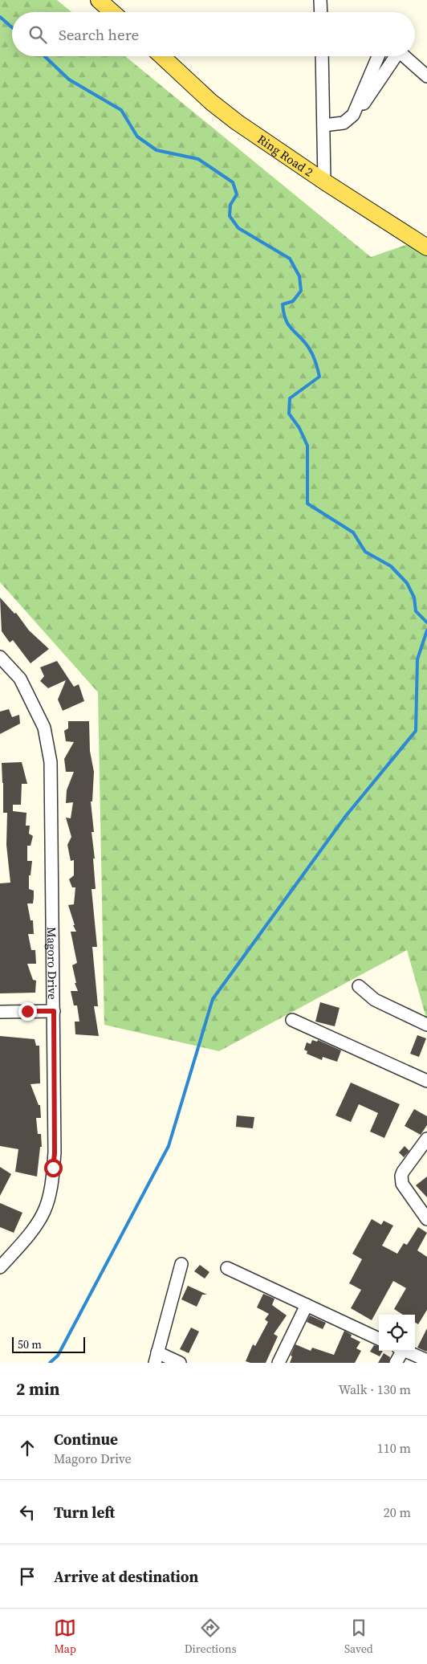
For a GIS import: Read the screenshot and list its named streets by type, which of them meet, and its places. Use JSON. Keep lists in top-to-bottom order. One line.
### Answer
{"streets":{"main road":["Ring Road 2"],"street":["Magoro Drive"]},"scale_bar":"50 m","page":{"search":"Search here","scale":"50 m","heading":["2 min","Walk · 130 m"],"list":[["Continue","Magoro Drive","110 m"],["Turn left","20 m"],"Arrive at destination"],"nav":["Map","Directions","Saved"]}}
